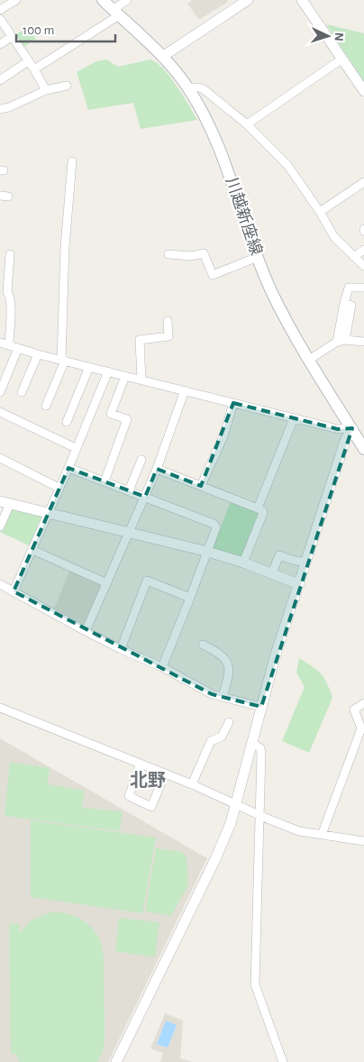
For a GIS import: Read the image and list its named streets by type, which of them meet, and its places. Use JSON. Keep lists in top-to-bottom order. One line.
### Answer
{"streets":{"main road":["川越新座線"]},"districts":["北野"],"scale_bar":"100 m","north":"right"}
